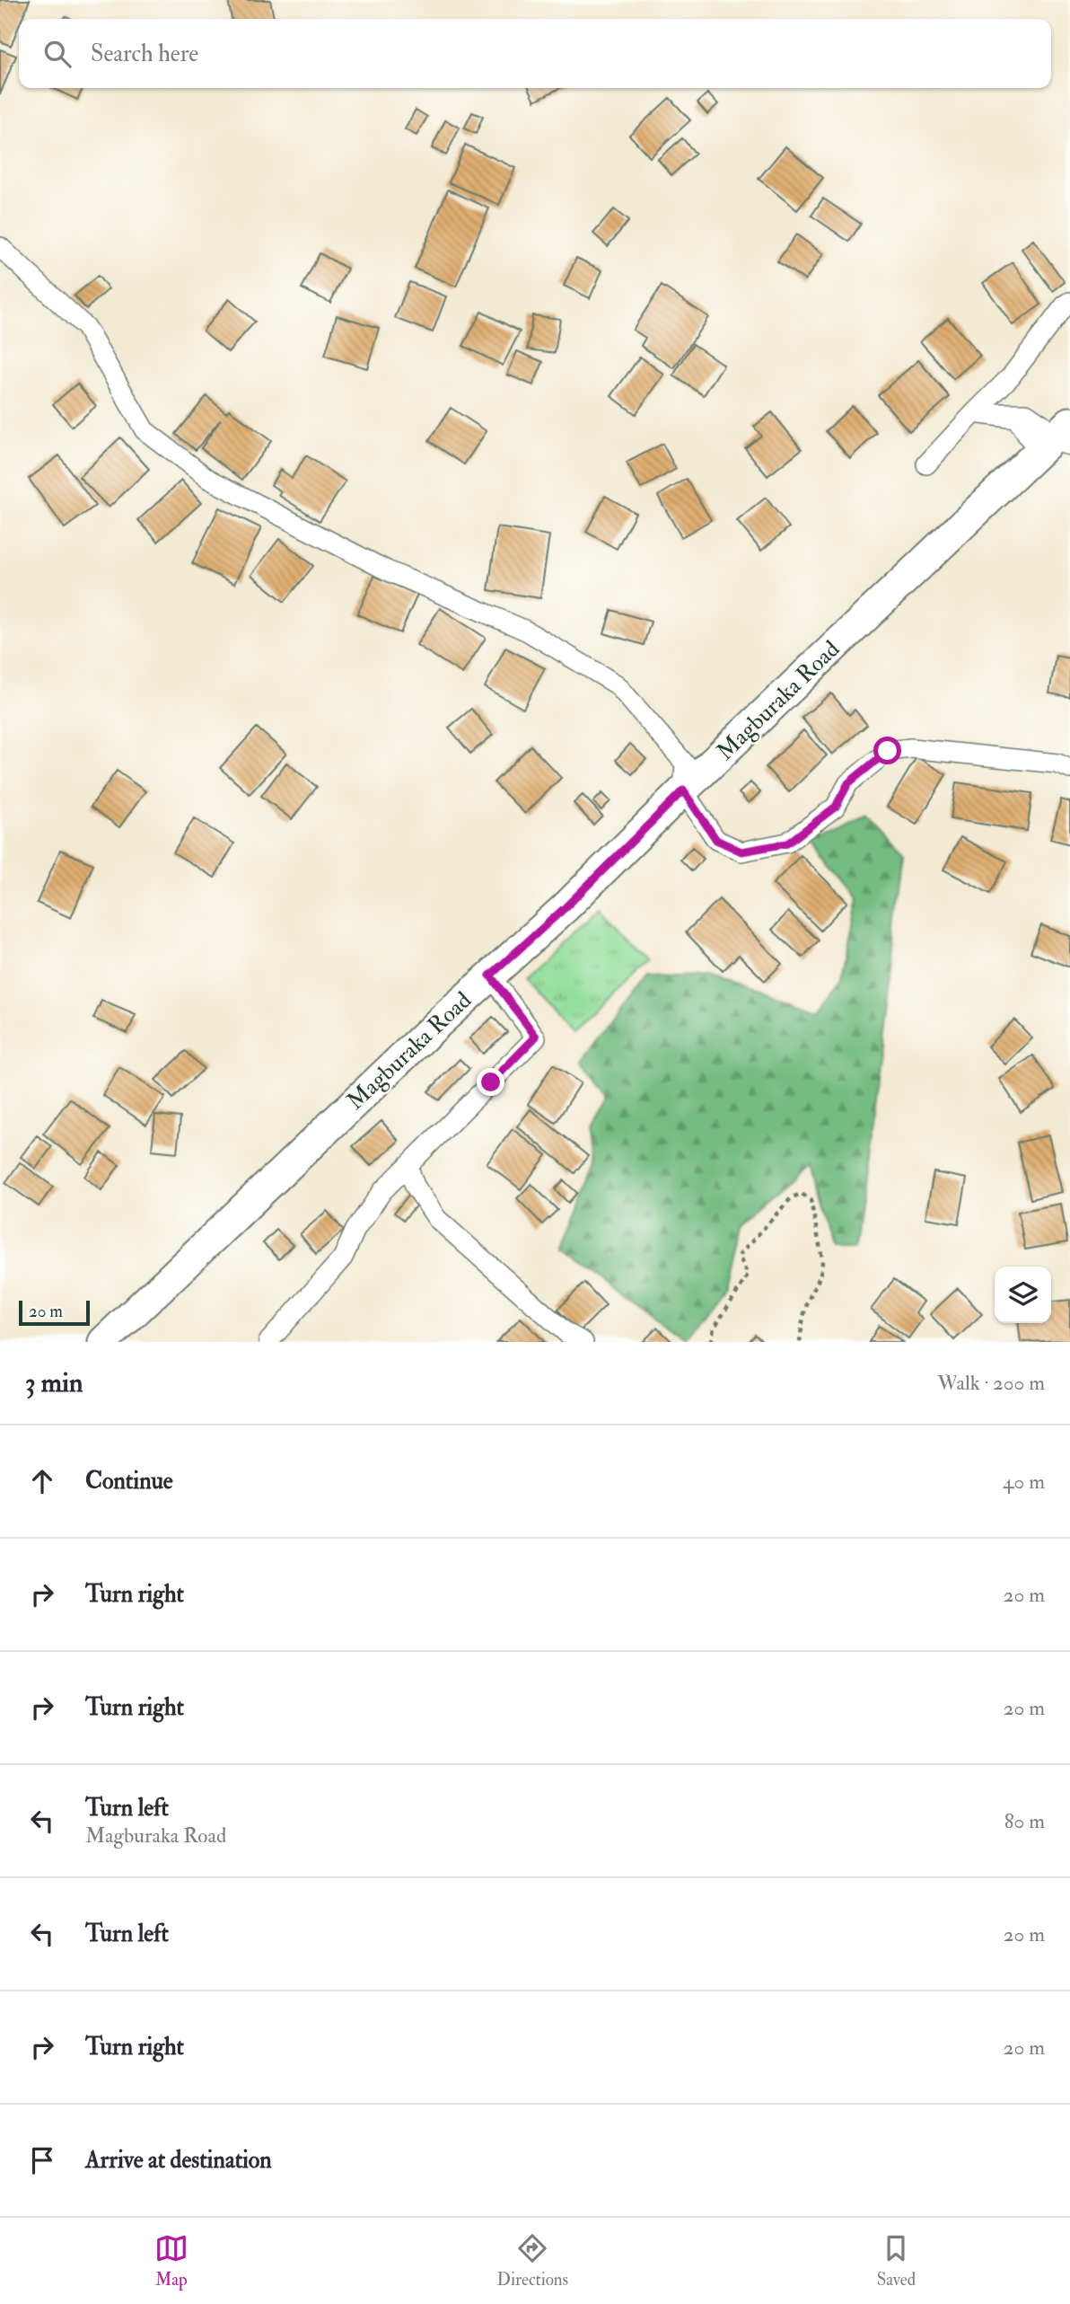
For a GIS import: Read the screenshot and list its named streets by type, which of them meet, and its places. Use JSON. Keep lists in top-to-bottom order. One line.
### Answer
{"streets":{"main road":["Magburaka Road"]},"scale_bar":"20 m","page":{"search":"Search here","scale":"20 m","heading":["3 min","Walk · 200 m"],"list":[["Continue","40 m"],["Turn right","20 m"],["Turn right","20 m"],["Turn left","Magburaka Road","80 m"],["Turn left","20 m"],["Turn right","20 m"],"Arrive at destination"],"nav":["Map","Directions","Saved"]}}
